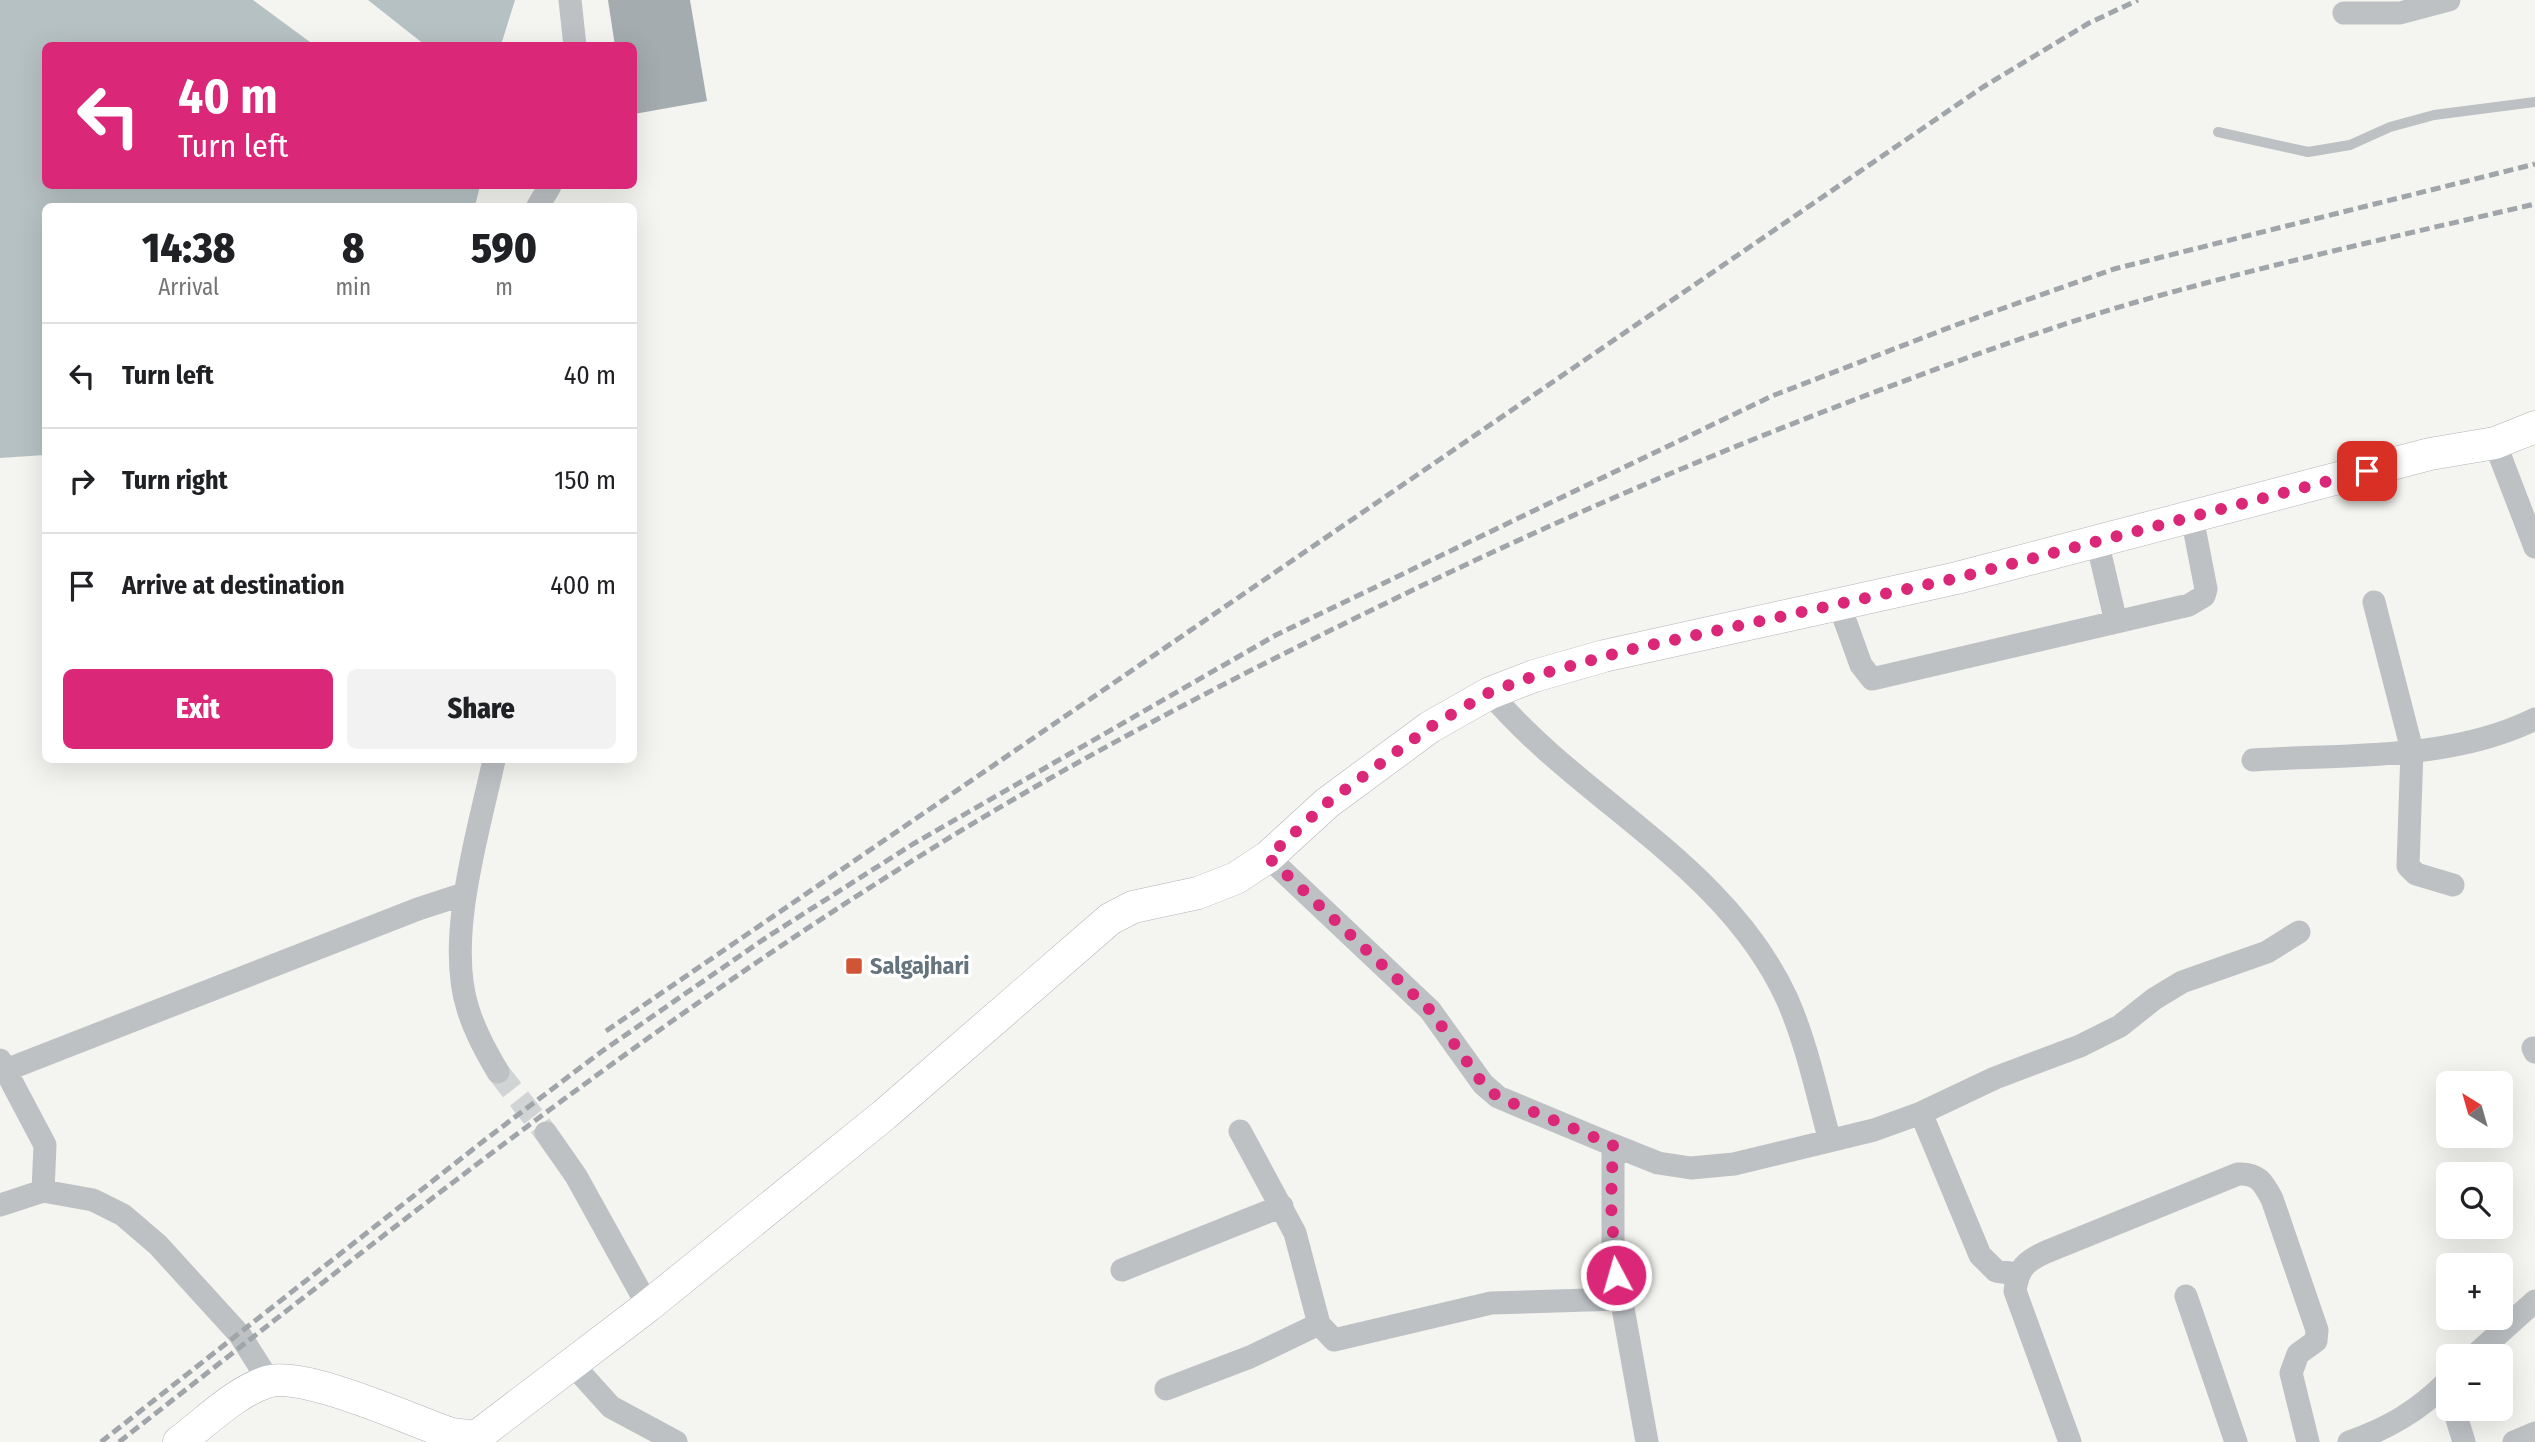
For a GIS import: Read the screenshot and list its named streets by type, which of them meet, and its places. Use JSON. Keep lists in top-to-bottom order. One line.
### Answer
{"places":{"transit":["Salgajhari"]},"north":"top left","page":{"turn":["40 m","Turn left"],"eta":["14:38","Arrival","8","min","590","m"],"list":[{"name":"Turn left","value":"40 m"},{"name":"Turn right","value":"150 m"},{"name":"Arrive at destination","value":"400 m"}],"buttons":["Exit","Share"],"map_buttons":["+","−"]}}
